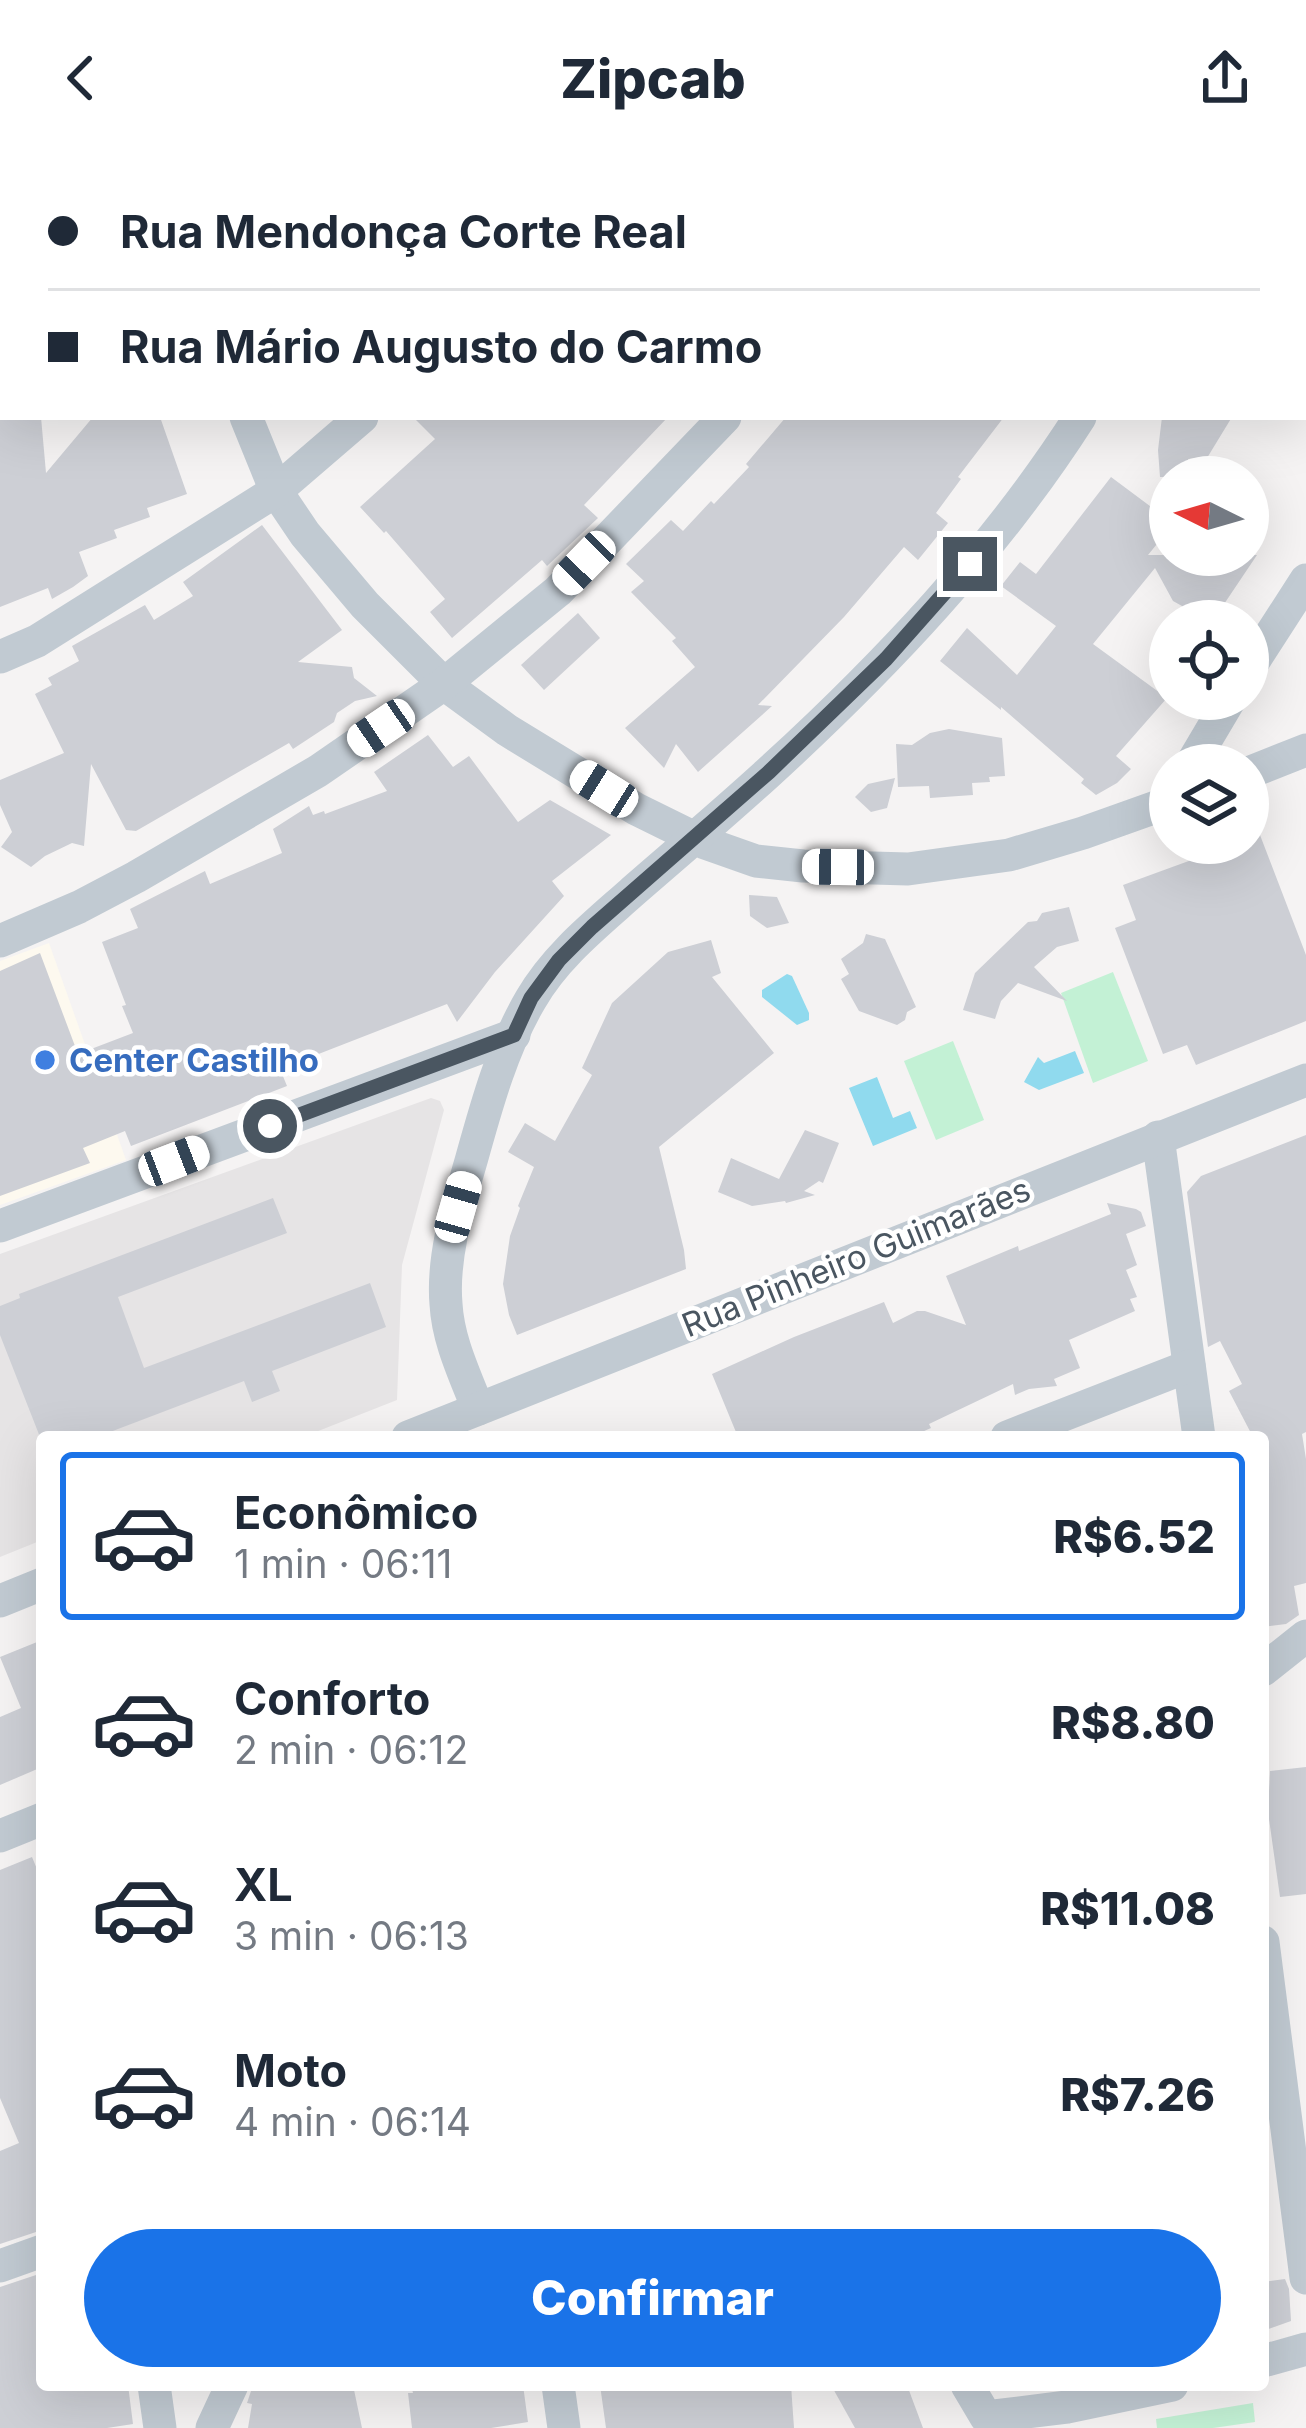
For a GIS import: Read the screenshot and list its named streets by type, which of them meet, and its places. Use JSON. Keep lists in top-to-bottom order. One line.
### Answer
{"streets":{"street":["Rua Pinheiro Guimarães"]},"places":["Center Castilho"],"north":"left","page":{"header":"Zipcab","banner":["Rua Mendonça Corte Real","Rua Mário Augusto do Carmo"],"list":[{"name":"Econômico","note":"1 min · 06:11","value":"R$6.52"},{"name":"Conforto","note":"2 min · 06:12","value":"R$8.80"},{"name":"XL","note":"3 min · 06:13","value":"R$11.08"},{"name":"Moto","note":"4 min · 06:14","value":"R$7.26"}],"buttons":"Confirmar"}}
